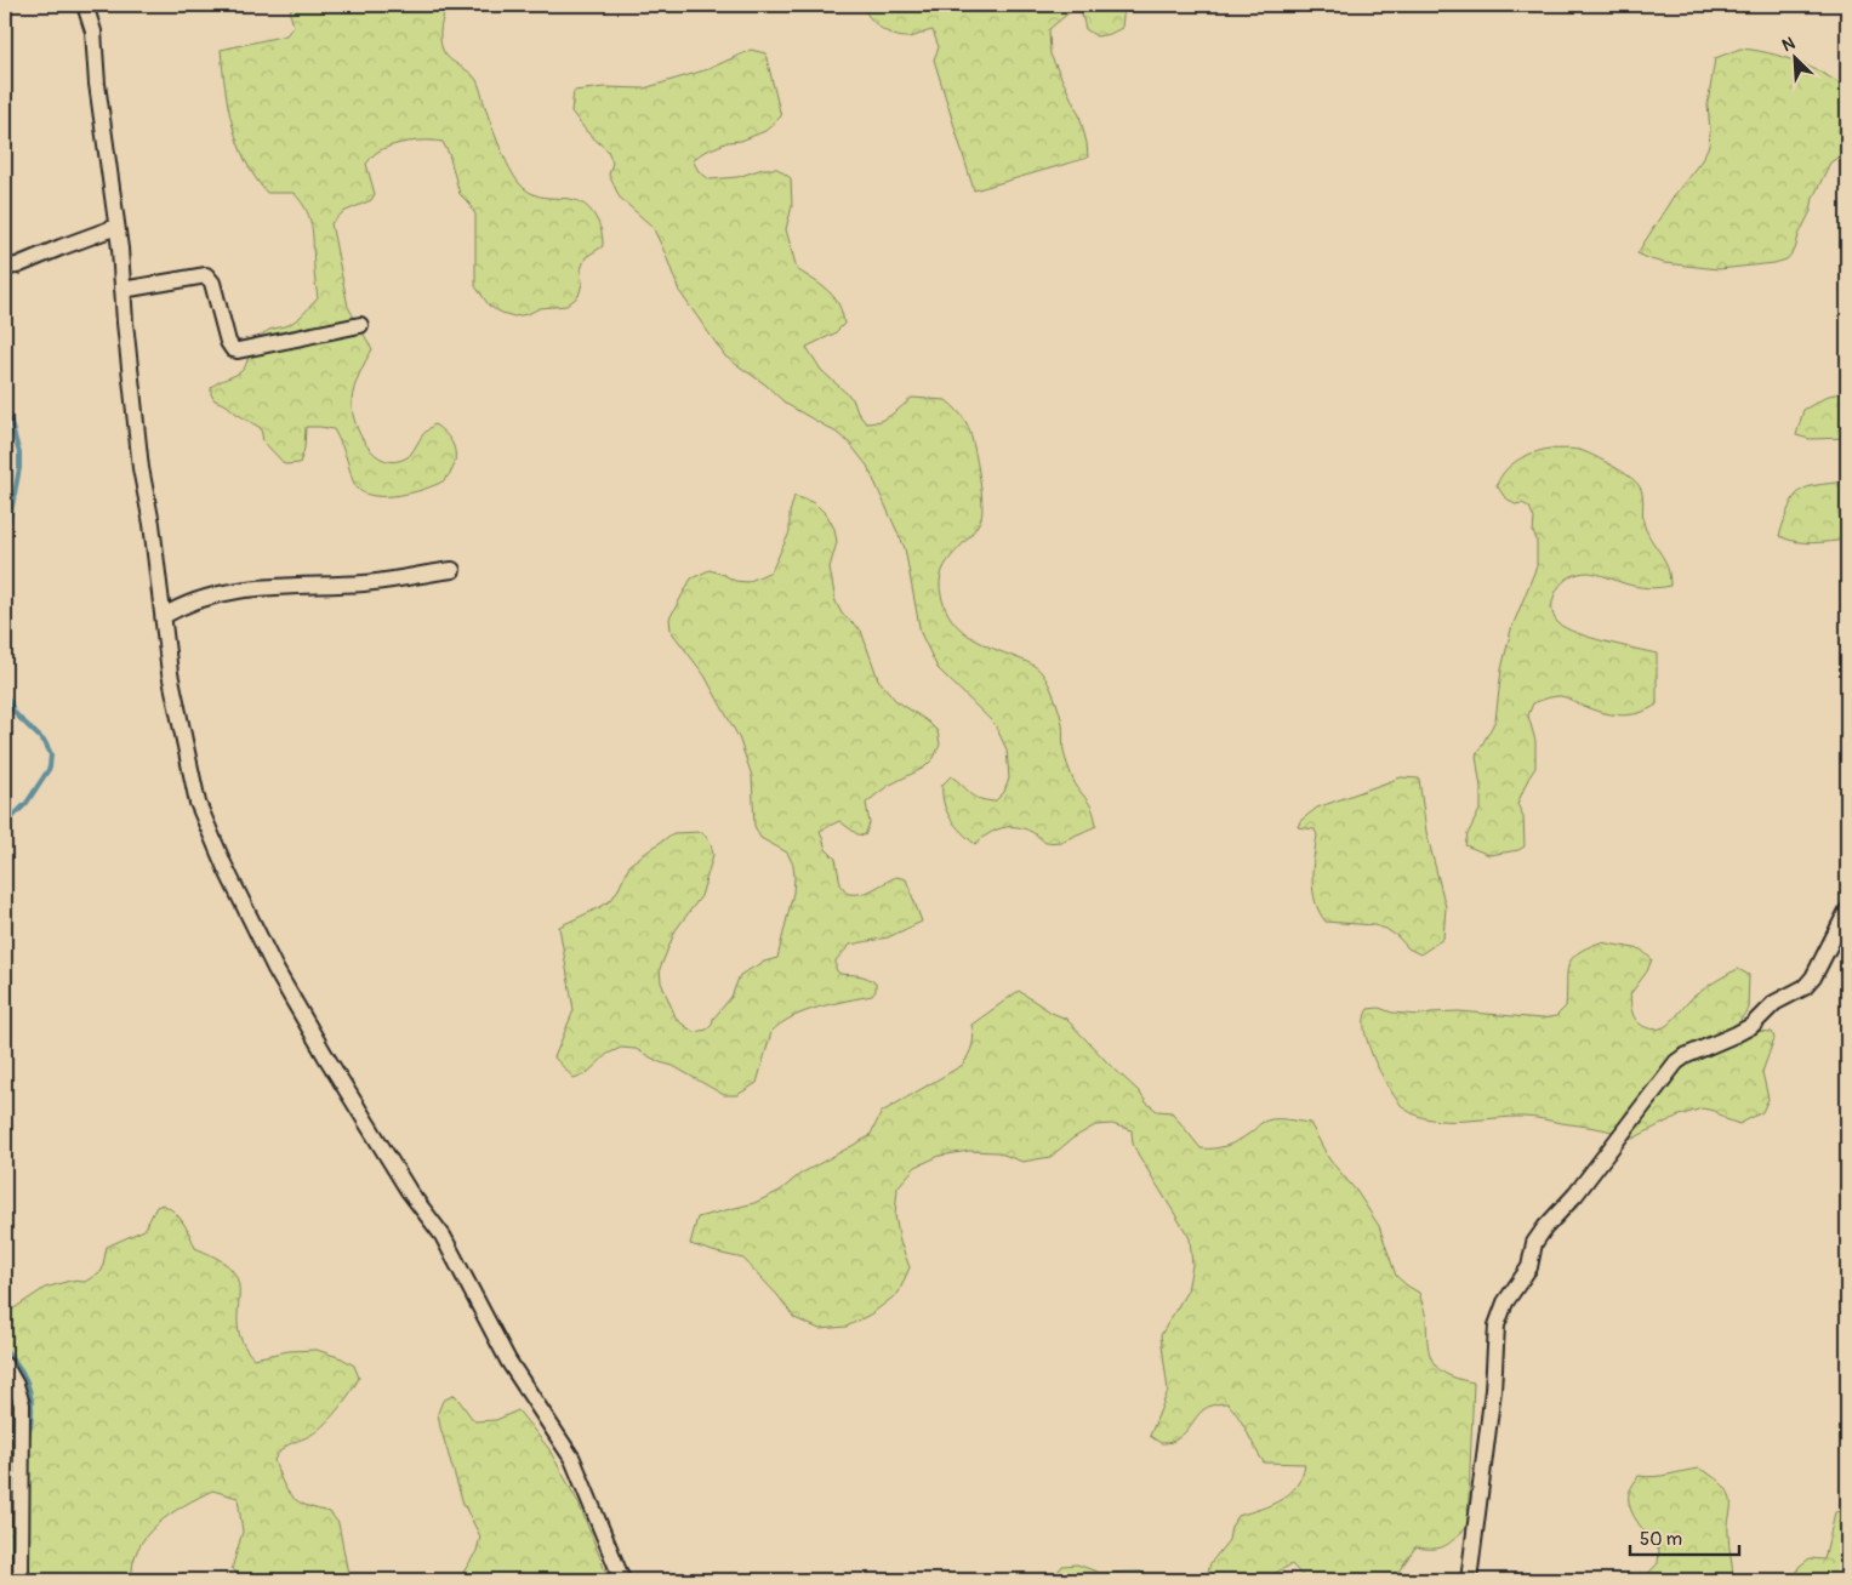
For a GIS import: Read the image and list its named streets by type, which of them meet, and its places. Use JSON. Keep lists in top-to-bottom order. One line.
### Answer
{"scale_bar":"50 m","north":"top left"}
